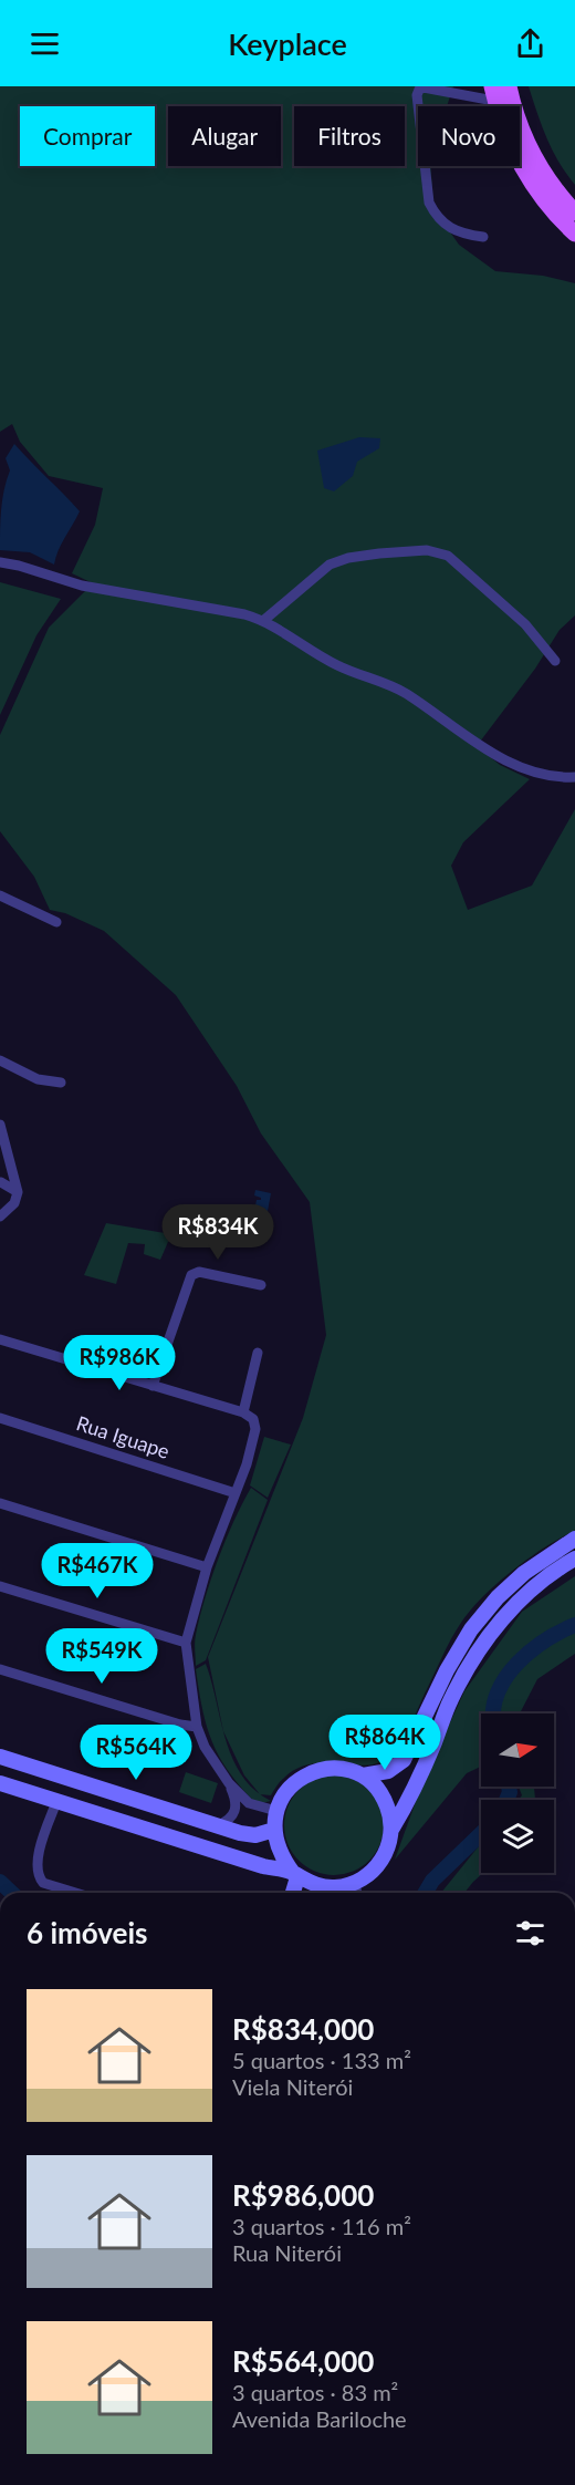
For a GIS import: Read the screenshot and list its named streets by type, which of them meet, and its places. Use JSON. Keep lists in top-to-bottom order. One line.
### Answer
{"streets":{"street":["Rua Iguape"]},"north":"right","page":{"header":"Keyplace","chip":["Comprar","Alugar","Filtros","Novo"],"price":["R$834K","R$986K","R$467K","R$549K","R$864K","R$564K"],"heading":"6 imóveis","list":[{"name":"R$834,000","note":"5 quartos · 133 m² · Viela Niterói"},{"name":"R$986,000","note":"3 quartos · 116 m² · Rua Niterói"},{"name":"R$564,000","note":"3 quartos · 83 m² · Avenida Bariloche"}]}}
